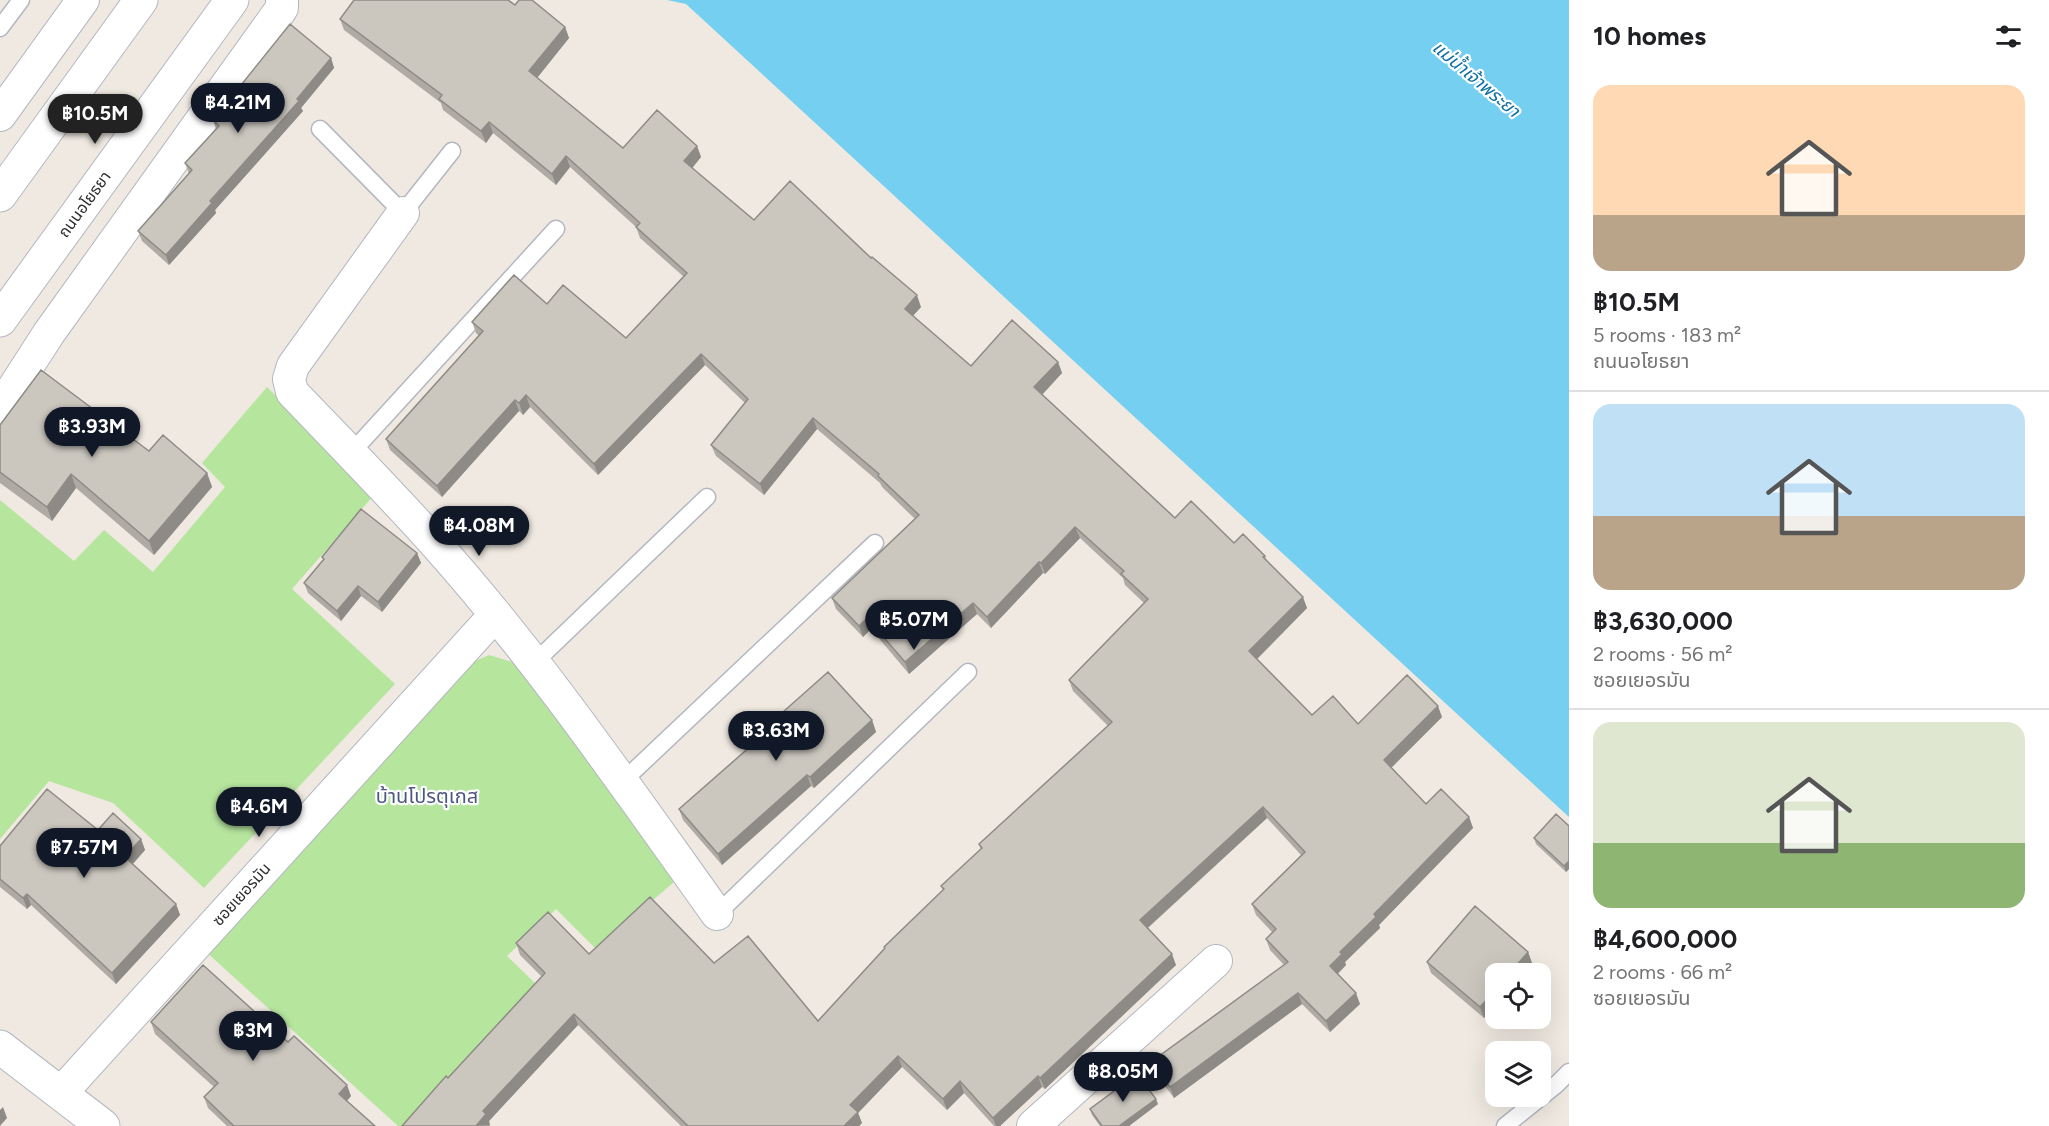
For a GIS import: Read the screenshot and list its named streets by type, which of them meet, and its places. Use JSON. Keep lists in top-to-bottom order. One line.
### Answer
{"streets":{"main road":["ถนนอโยธยา"],"street":["ซอยเยอรมัน"]},"districts":["บ้านโปรตุเกส"],"water":["แม่น้ำเจ้าพระยา"],"page":{"heading":"10 homes","list":[{"name":"฿10.5M","note":"5 rooms · 183 m² · ถนนอโยธยา"},{"name":"฿3,630,000","note":"2 rooms · 56 m² · ซอยเยอรมัน"},{"name":"฿4,600,000","note":"2 rooms · 66 m² · ซอยเยอรมัน"}],"price":["฿4.21M","฿10.5M","฿3.93M","฿4.08M","฿5.07M","฿3.63M","฿4.6M","฿7.57M","฿3M","฿8.05M"]}}
